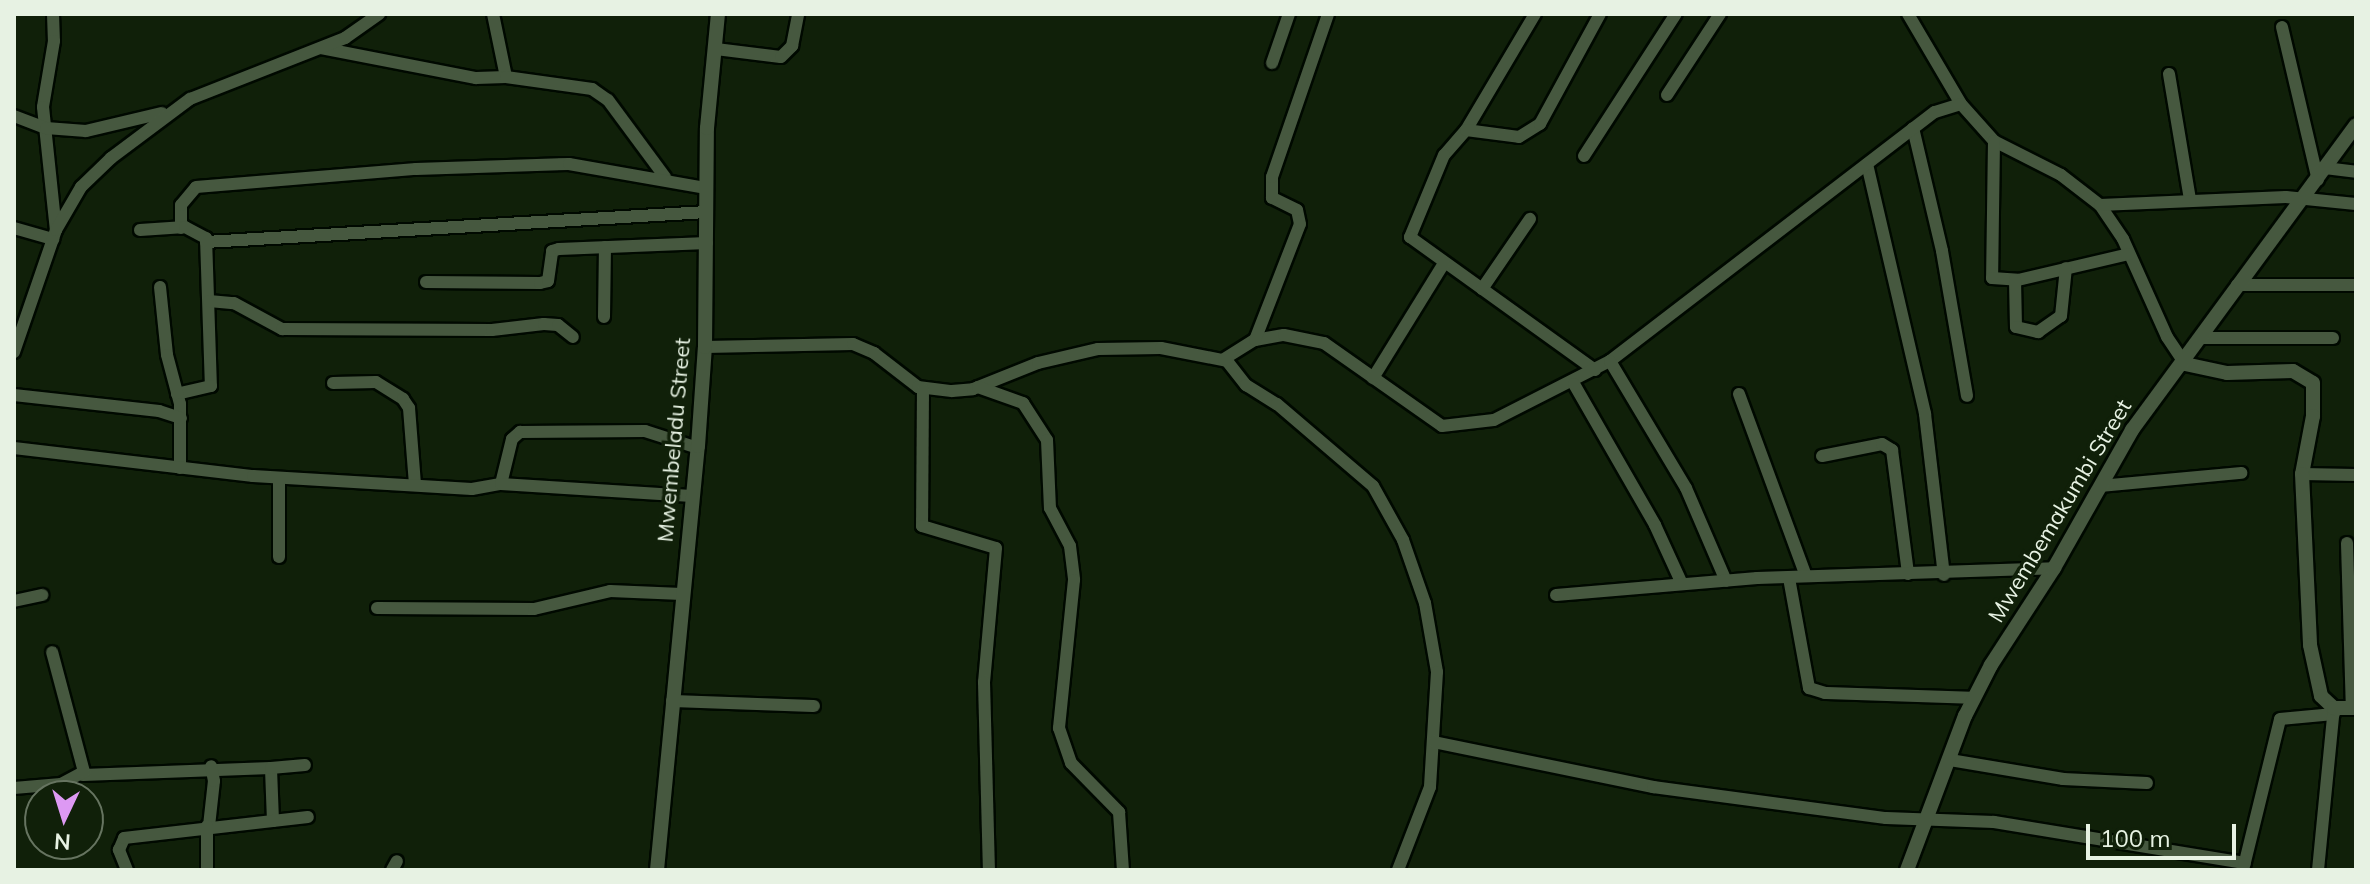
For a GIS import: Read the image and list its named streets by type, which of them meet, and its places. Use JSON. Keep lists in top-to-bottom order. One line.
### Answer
{"streets":{"street":["Mwembeladu Street","Mwembemakumbi Street"]},"scale_bar":"100 m","north":"bottom"}
